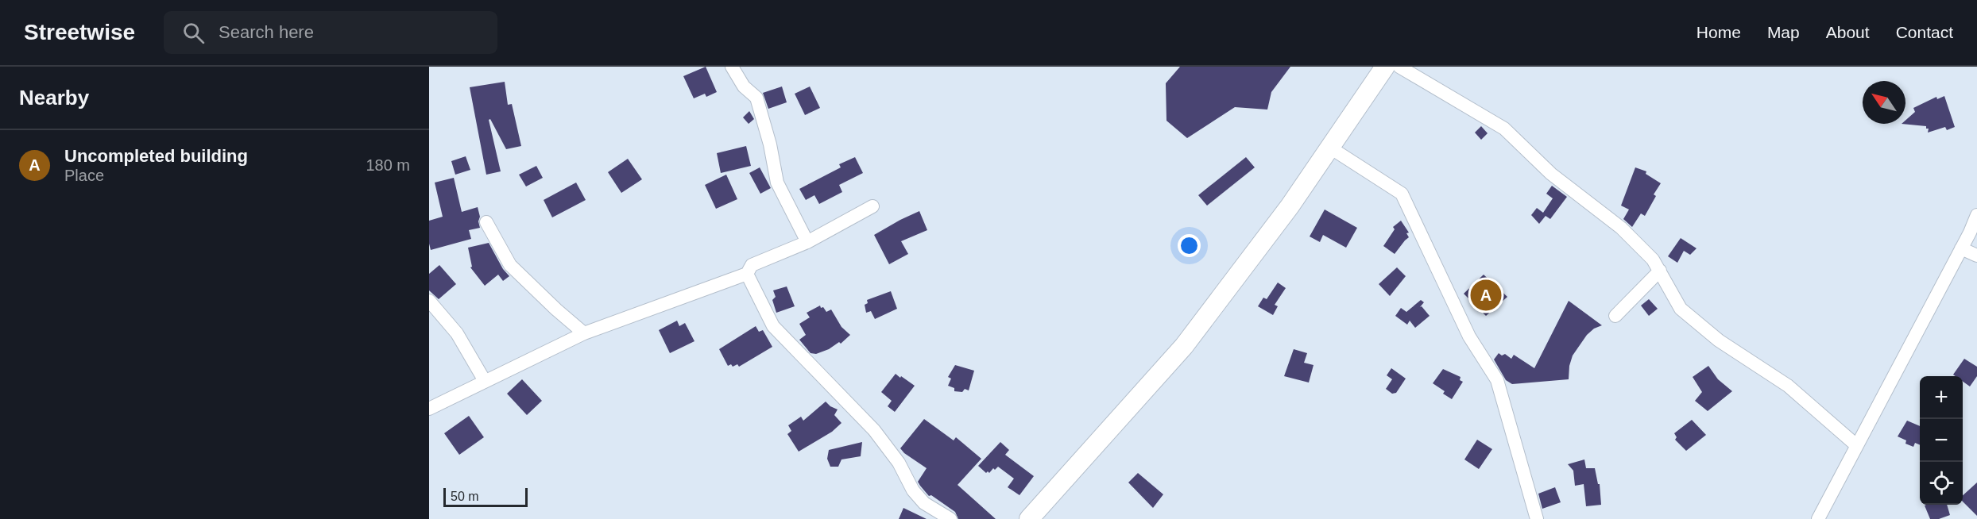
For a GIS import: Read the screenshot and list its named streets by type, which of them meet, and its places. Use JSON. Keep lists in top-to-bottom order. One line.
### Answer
{"scale_bar":"50 m","north":"top left","page":{"header":"Streetwise","search":"Search here","nav":["Home","Map","About","Contact"],"heading":"Nearby","list":[{"mark":"A","name":"Uncompleted building","note":"Place","value":"180 m"}],"pins":"A","map_buttons":["+","−"],"scale":"50 m"}}
